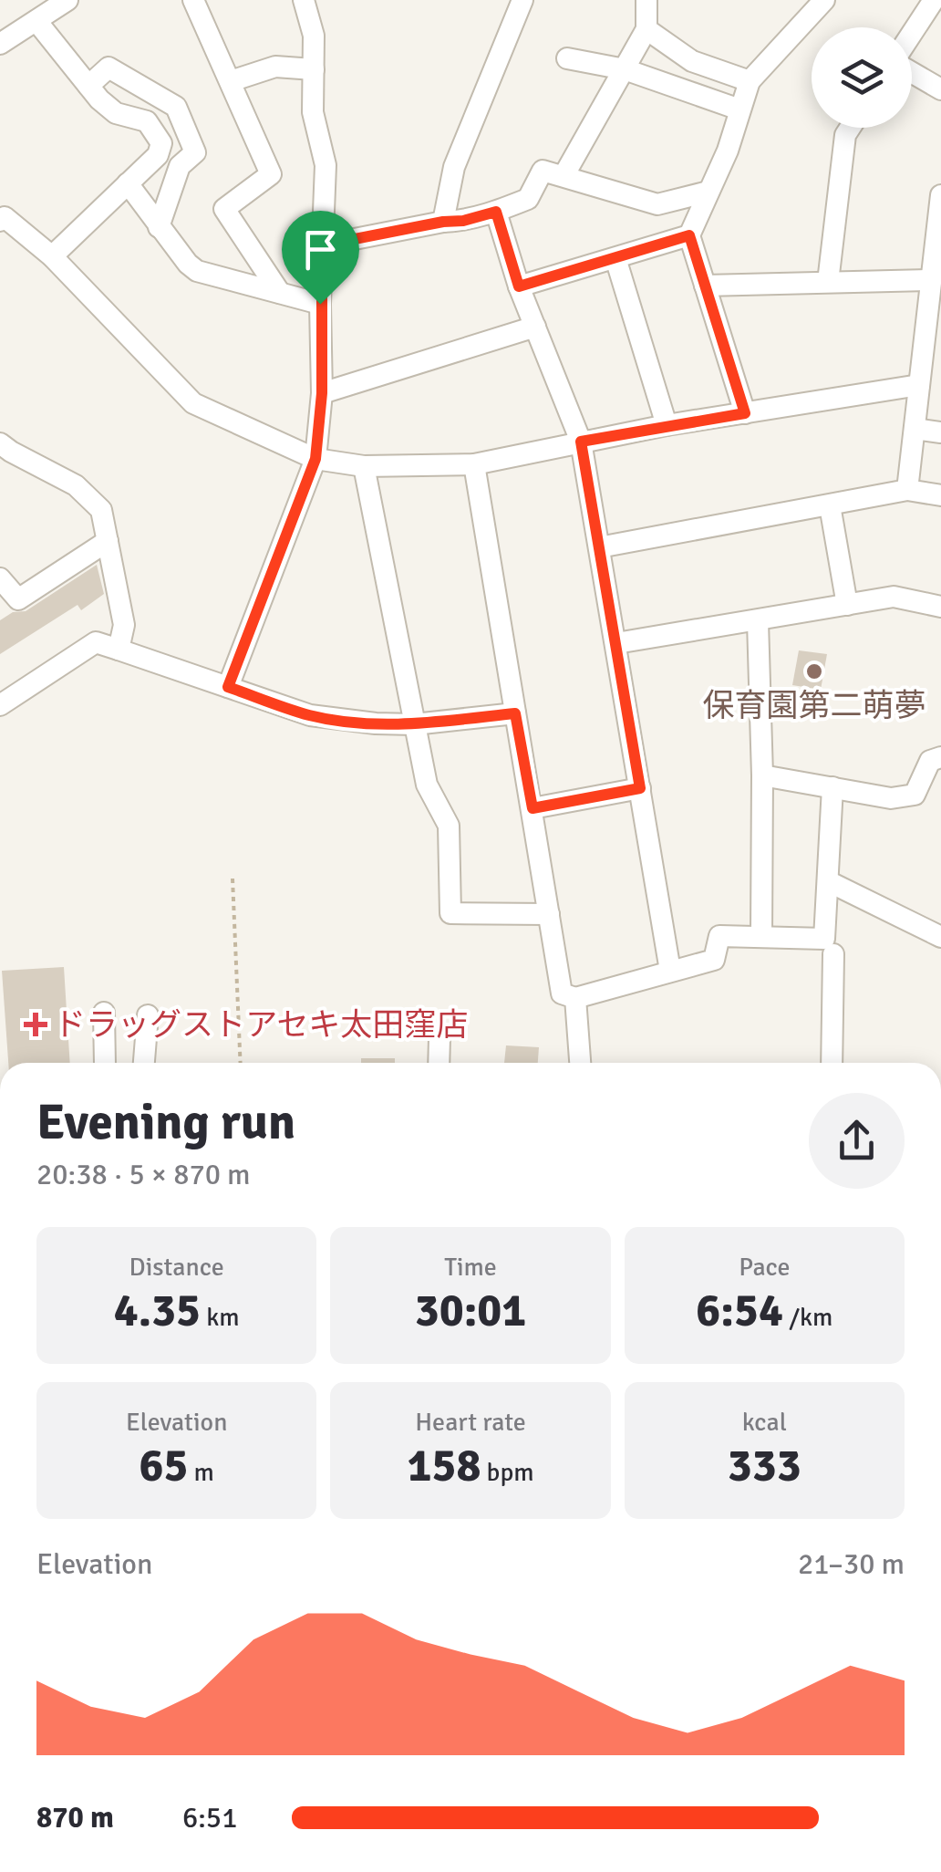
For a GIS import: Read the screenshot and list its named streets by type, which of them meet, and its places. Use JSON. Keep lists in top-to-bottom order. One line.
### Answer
{"places":{"other":["保育園第二萌夢"],"health":["ドラッグストアセキ太田窪店"]},"page":{"heading":["Evening run","20:38 · 5 × 870 m"],"stats":[["Distance","4.35 km"],["Time","30:01"],["Pace","6:54 /km"],["Elevation","65 m"],["Heart rate","158 bpm"],["kcal","333"]],"chart":["Elevation","21–30 m"],"list":[{"name":"870 m","note":"6:51"}]}}
